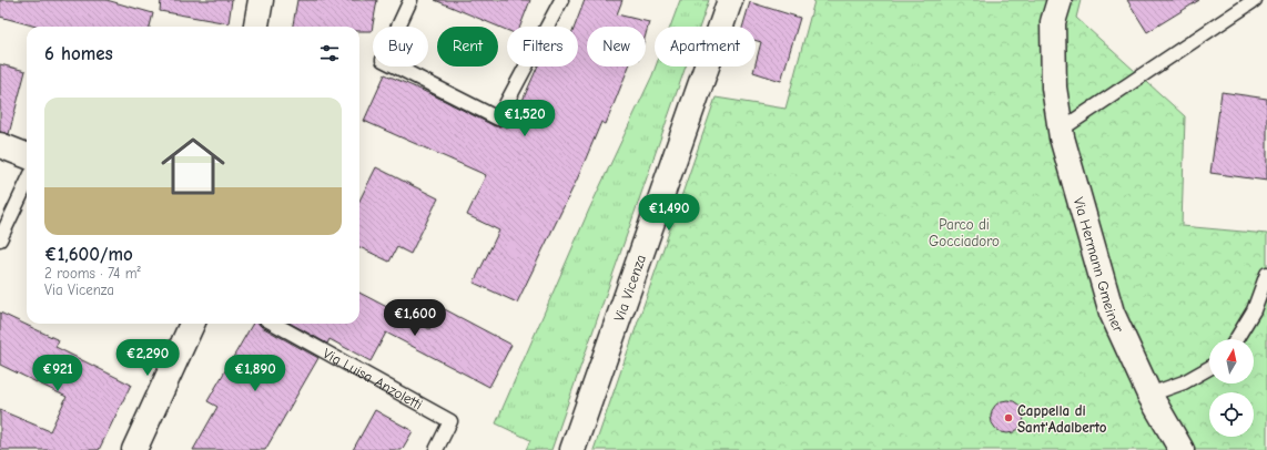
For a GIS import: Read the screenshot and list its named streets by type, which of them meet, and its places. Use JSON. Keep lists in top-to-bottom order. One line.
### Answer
{"streets":{"street":["Via Hermann Gmeiner","Via Vicenza"],"lane":["Via Luisa Anzoletti"]},"parks":["Parco di Gocciadoro"],"places":["Cappella di Sant'Adalberto"],"north":"top","page":{"chip":["Buy","Rent","Filters","New","Apartment"],"heading":"6 homes","list":[{"name":"€1,600/mo","note":"2 rooms · 74 m² · Via Vicenza"}],"price":["€1,520","€1,490","€1,600","€2,290","€921","€1,890"]}}
